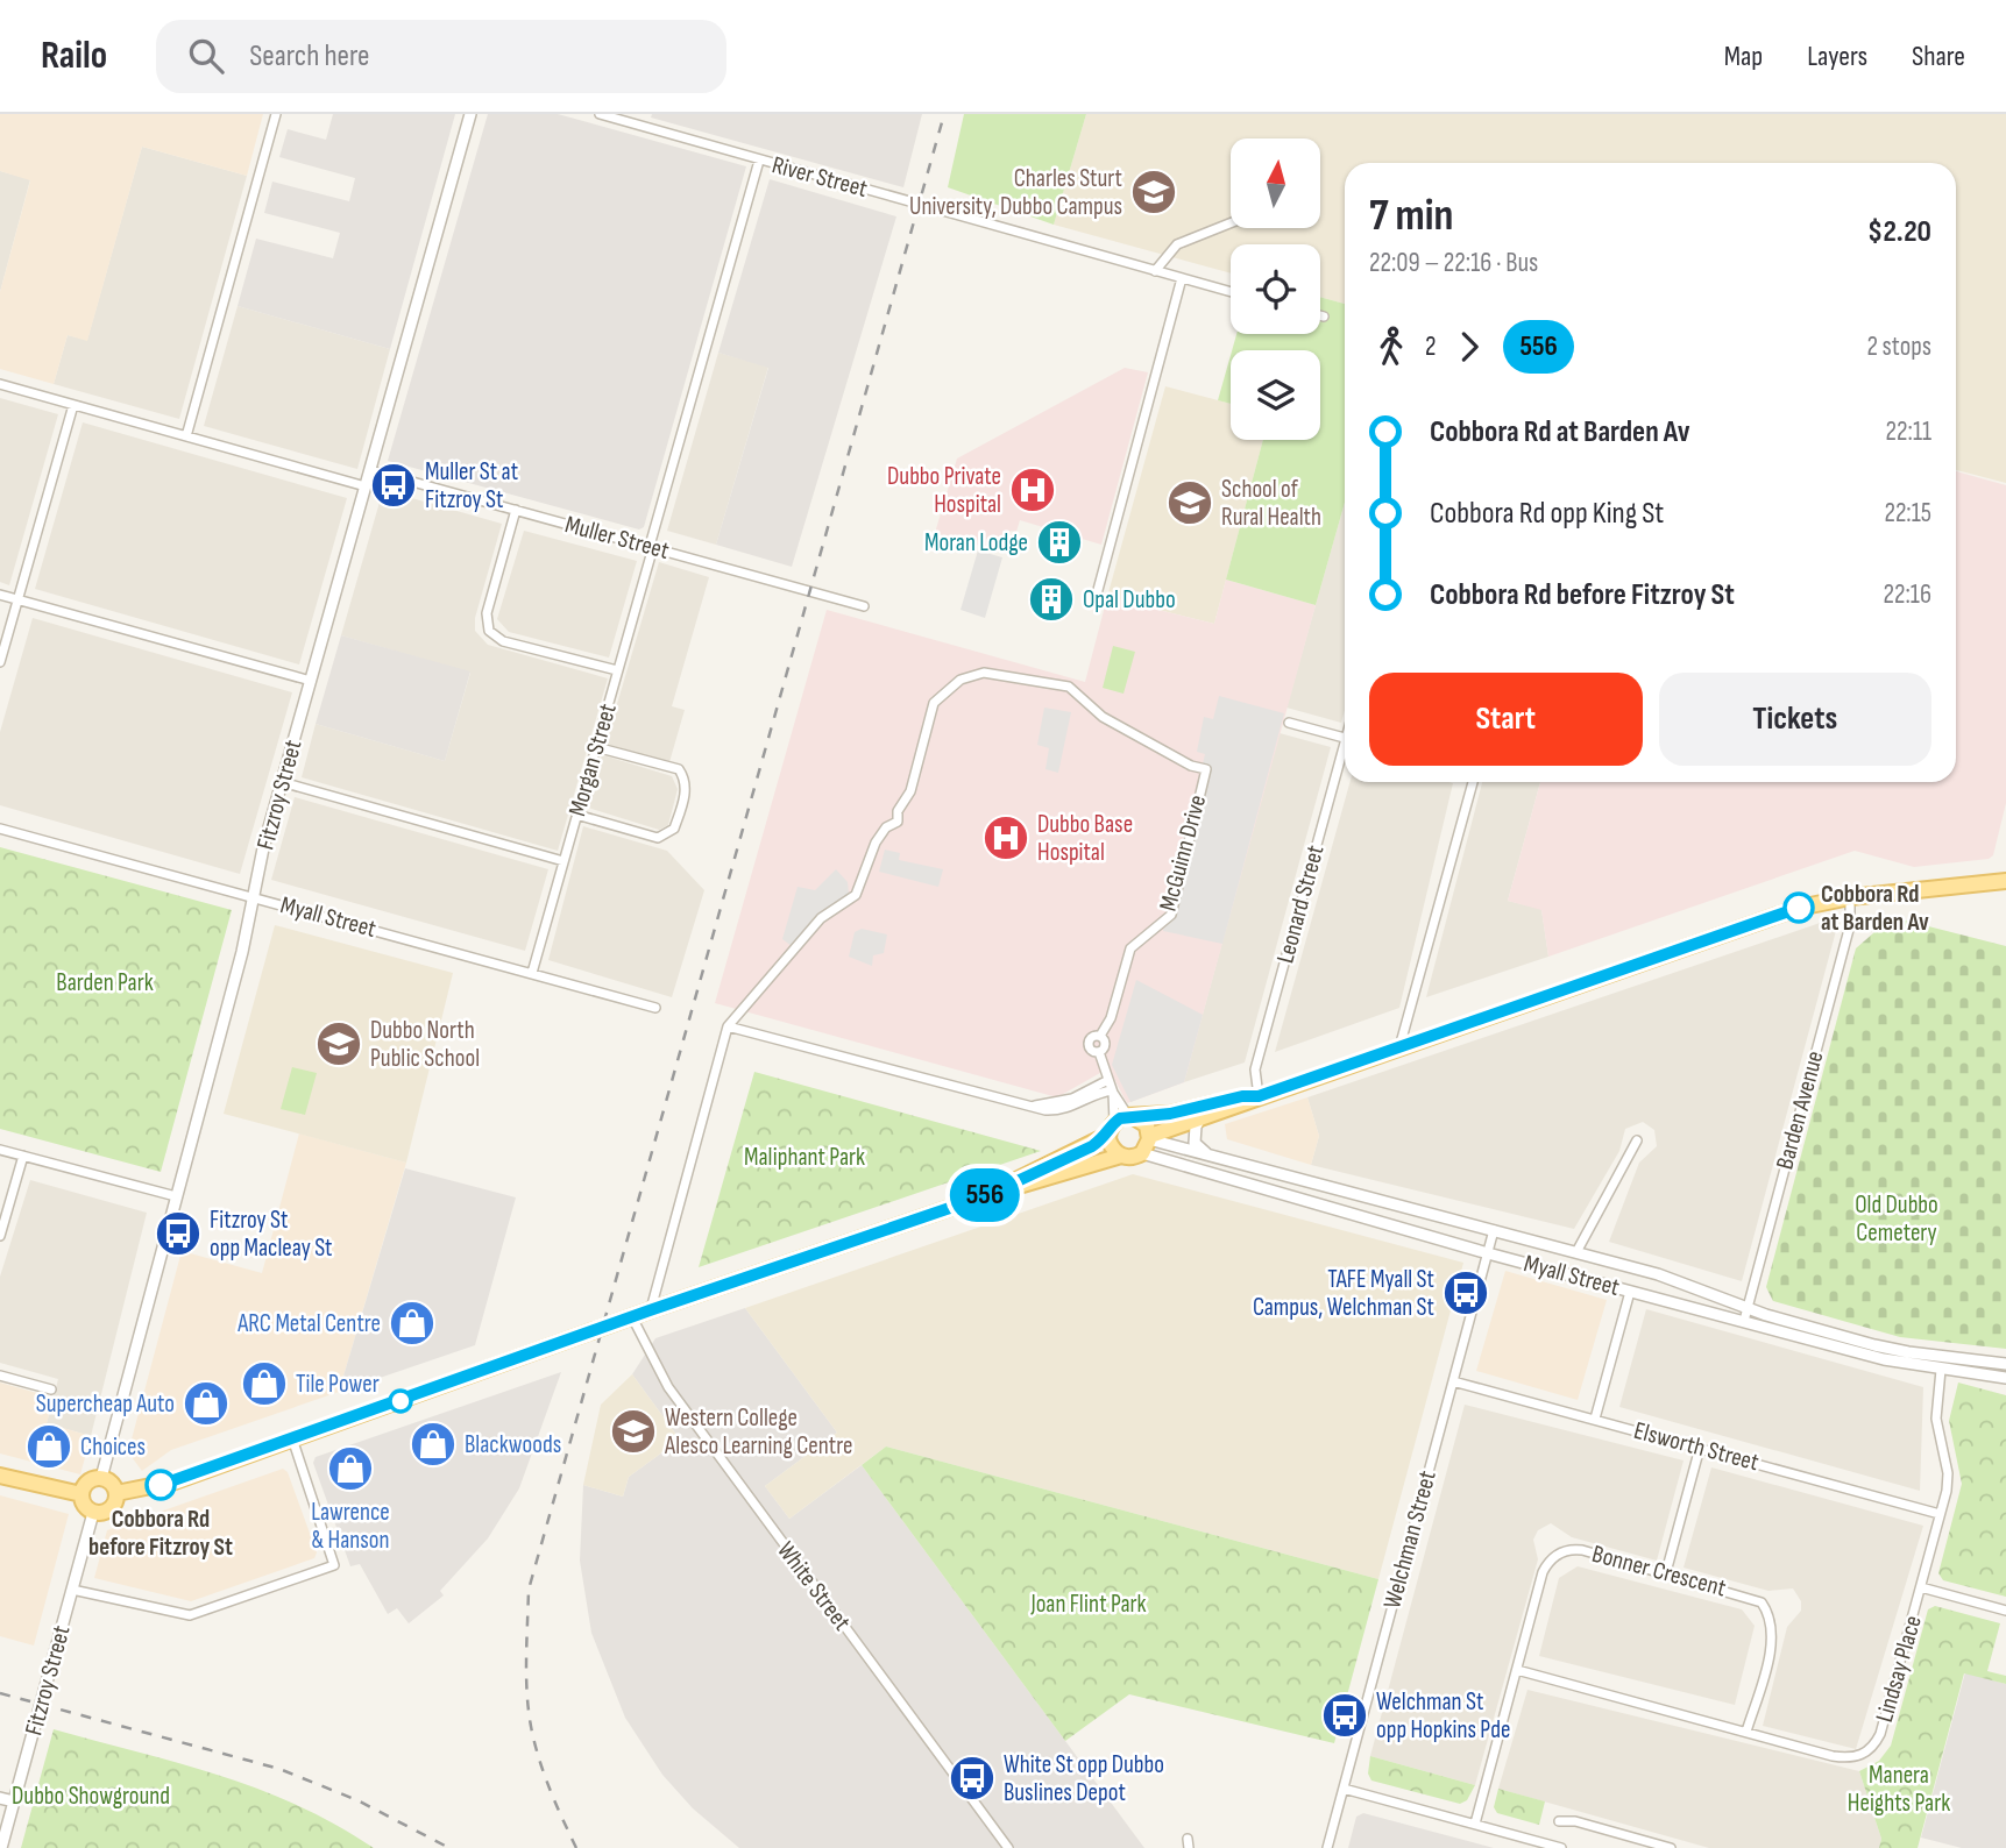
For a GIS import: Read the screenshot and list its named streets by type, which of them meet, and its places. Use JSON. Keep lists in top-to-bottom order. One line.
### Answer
{"streets":{"street":["River Street","Muller Street","Morgan Street","Fitzroy Street","McGuinn Drive","Leonard Street","Myall Street","Barden Avenue","Elsworth Street","Welchman Street","Bonner Crescent","White Street","Lindsay Place"]},"crossings":[["River Street","Morgan Street"],["Muller Street","Morgan Street"],["Muller Street","Fitzroy Street"],["Morgan Street","Myall Street"],["Fitzroy Street","Myall Street"],["Myall Street","Barden Avenue"],["Myall Street","Welchman Street"],["Myall Street","Lindsay Place"],["Elsworth Street","Welchman Street"],["Elsworth Street","Lindsay Place"],["Bonner Crescent","Lindsay Place"]],"parks":["Barden Park","Maliphant Park","Old Dubbo Cemetery","Joan Flint Park","Manera Heights Park","Dubbo Showground"],"places":{"school or university":["Charles Sturt University, Dubbo Campus","School of Rural Health","Dubbo North Public School","Western College Alesco Learning Centre"],"bus stop":["Muller St at Fitzroy St","Fitzroy St opp Macleay St","TAFE Myall St Campus, Welchman St","Welchman St opp Hopkins Pde","White St opp Dubbo Buslines Depot"],"hospital":["Dubbo Private Hospital","Dubbo Base Hospital"],"building":["Moran Lodge","Opal Dubbo"],"other":["Cobbora Rd at Barden Av","Cobbora Rd before Fitzroy St"],"shop":["ARC Metal Centre","Tile Power","Supercheap Auto","Blackwoods","Choices","Lawrence & Hanson"]},"lines":["bus line 556"],"north":"top","page":{"header":"Railo","search":"Search here","nav":["Map","Layers","Share"],"on_map":"556","heading":["7 min","22:09 – 22:16 · Bus","$2.20"],"legs":["2","556","2 stops"],"list":[{"name":"Cobbora Rd at Barden Av","value":"22:11"},{"name":"Cobbora Rd opp King St","value":"22:15"},{"name":"Cobbora Rd before Fitzroy St","value":"22:16"}],"buttons":["Start","Tickets"]}}
